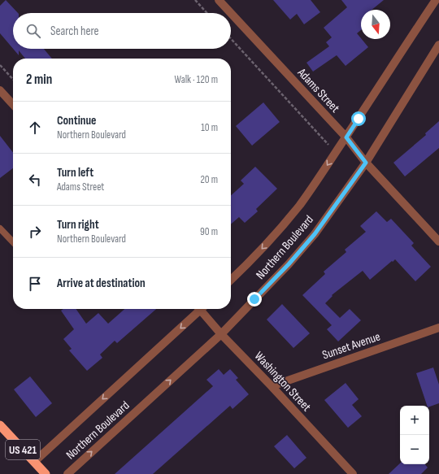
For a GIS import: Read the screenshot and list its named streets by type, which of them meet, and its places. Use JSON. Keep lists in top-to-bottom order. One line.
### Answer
{"streets":{"highway":["US 421"],"street":["Adams Street","Northern Boulevard","Sunset Avenue","Washington Street"]},"crossings":[["Adams Street","Northern Boulevard"],["Northern Boulevard","Washington Street"],["Northern Boulevard","US 421"],["Sunset Avenue","Washington Street"]],"north":"bottom","page":{"search":"Search here","heading":["2 min","Walk · 120 m"],"list":[["Continue","Northern Boulevard","10 m"],["Turn left","Adams Street","20 m"],["Turn right","Northern Boulevard","90 m"],"Arrive at destination"],"map_buttons":["+","−"]}}
